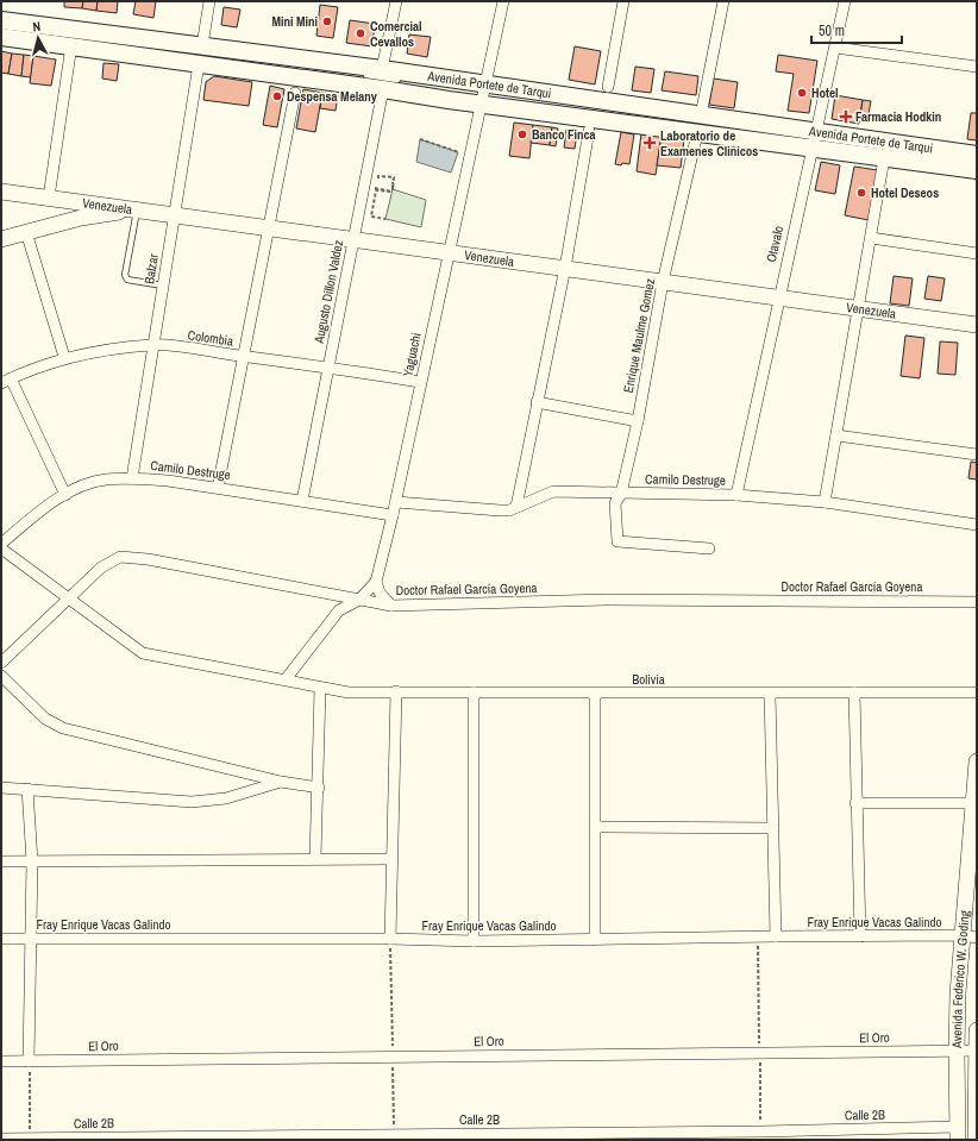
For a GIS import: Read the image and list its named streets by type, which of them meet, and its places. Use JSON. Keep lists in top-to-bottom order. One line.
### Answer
{"streets":{"main road":["Avenida Portete de Tarqui"],"street":["Venezuela","Otavalo","Balzar","Augusto Dillon Valdez","Enrique Maulme Gomez","Colombia","Yaguachi","Camilo Destruge","Doctor Rafael García Goyena","Bolivia","Fray Enrique Vacas Galindo","Avenida Federico W. Goding","El Oro","Calle 2B"]},"crossings":[["Avenida Portete de Tarqui","Otavalo"],["Avenida Portete de Tarqui","Balzar"],["Avenida Portete de Tarqui","Augusto Dillon Valdez"],["Avenida Portete de Tarqui","Enrique Maulme Gomez"],["Avenida Portete de Tarqui","Yaguachi"],["Venezuela","Otavalo"],["Venezuela","Balzar"],["Venezuela","Augusto Dillon Valdez"],["Venezuela","Enrique Maulme Gomez"],["Venezuela","Yaguachi"],["Otavalo","Camilo Destruge"],["Balzar","Colombia"],["Balzar","Camilo Destruge"],["Augusto Dillon Valdez","Colombia"],["Augusto Dillon Valdez","Camilo Destruge"],["Enrique Maulme Gomez","Camilo Destruge"],["Colombia","Yaguachi"],["Yaguachi","Camilo Destruge"],["Yaguachi","Doctor Rafael García Goyena"],["Yaguachi","Bolivia"],["Doctor Rafael García Goyena","Bolivia"],["Fray Enrique Vacas Galindo","Avenida Federico W. Goding"],["Avenida Federico W. Goding","El Oro"],["Avenida Federico W. Goding","Calle 2B"]],"places":{"other":["Mini Mini","Comercial Cevallos","Hotel","Despensa Melany","Banco Finca","Hotel Deseos"],"health":["Farmacia Hodkin","Laboratorio de Examenes Clinicos"]},"scale_bar":"50 m","north":"top"}
